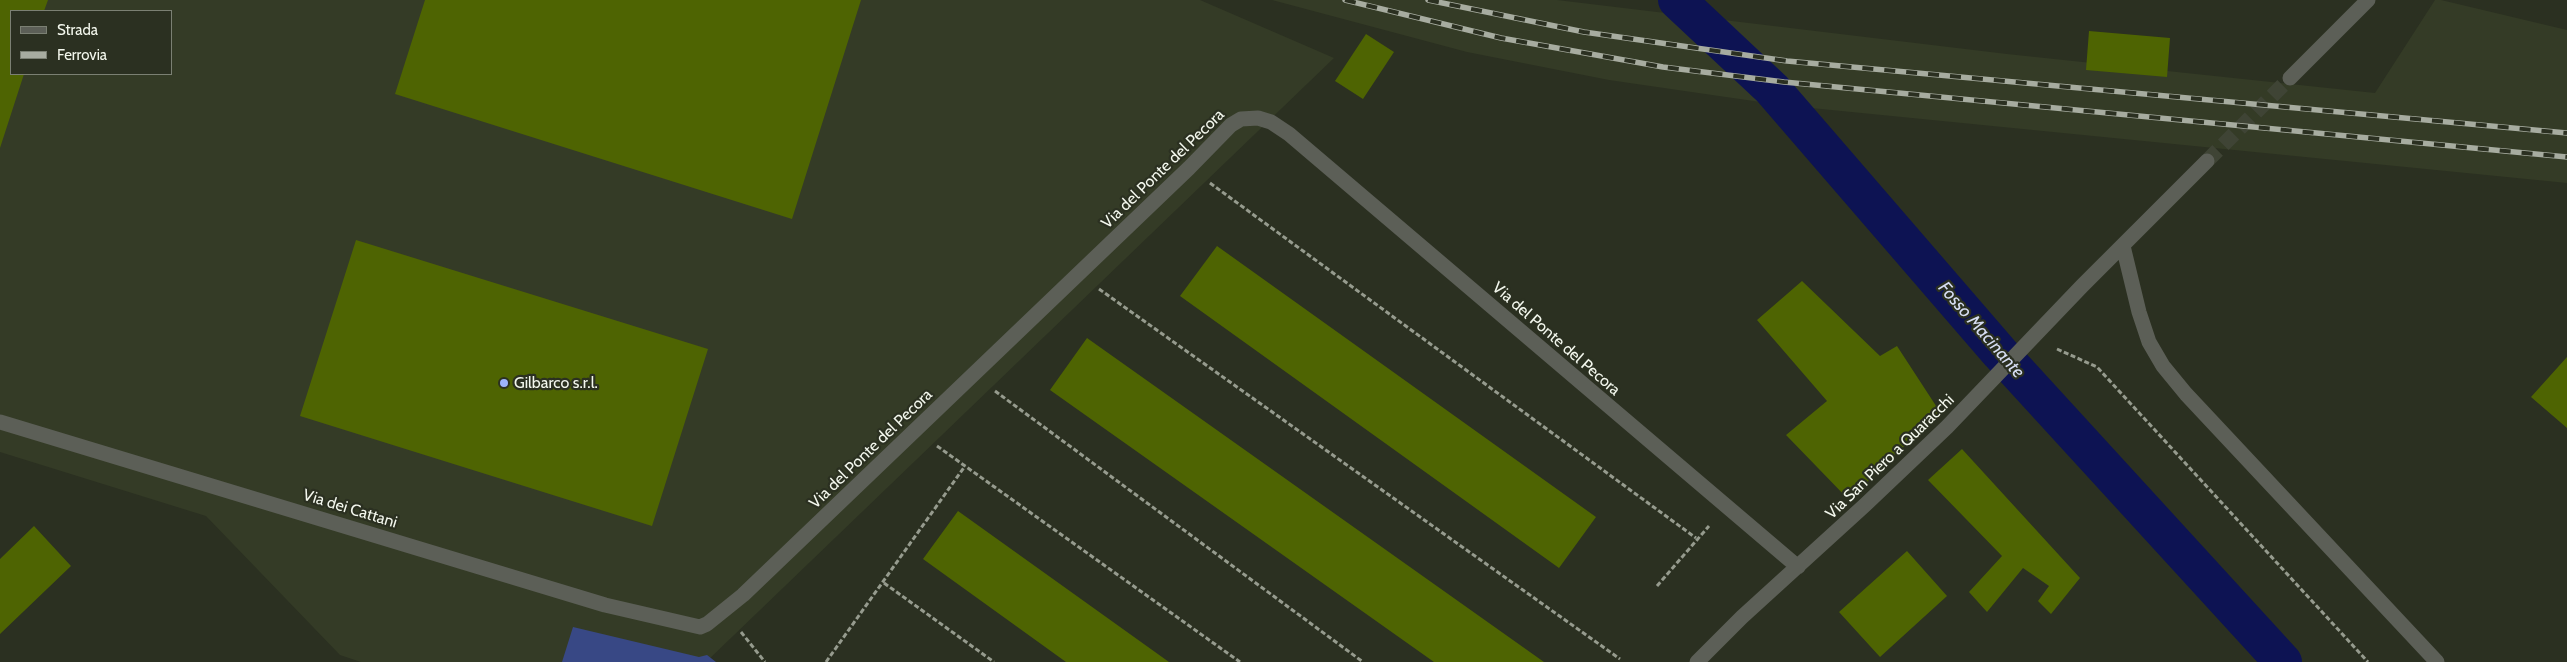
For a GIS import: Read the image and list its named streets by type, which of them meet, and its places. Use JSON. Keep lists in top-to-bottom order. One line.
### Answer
{"streets":{"street":["Via del Ponte del Pecora","Via San Piero a Quaracchi","Via dei Cattani"]},"crossings":[["Via del Ponte del Pecora","Via San Piero a Quaracchi"],["Via del Ponte del Pecora","Via dei Cattani"]],"water":["Fosso Macinante"],"places":["Gilbarco s.r.l."],"legend":["Strada","Ferrovia"]}
